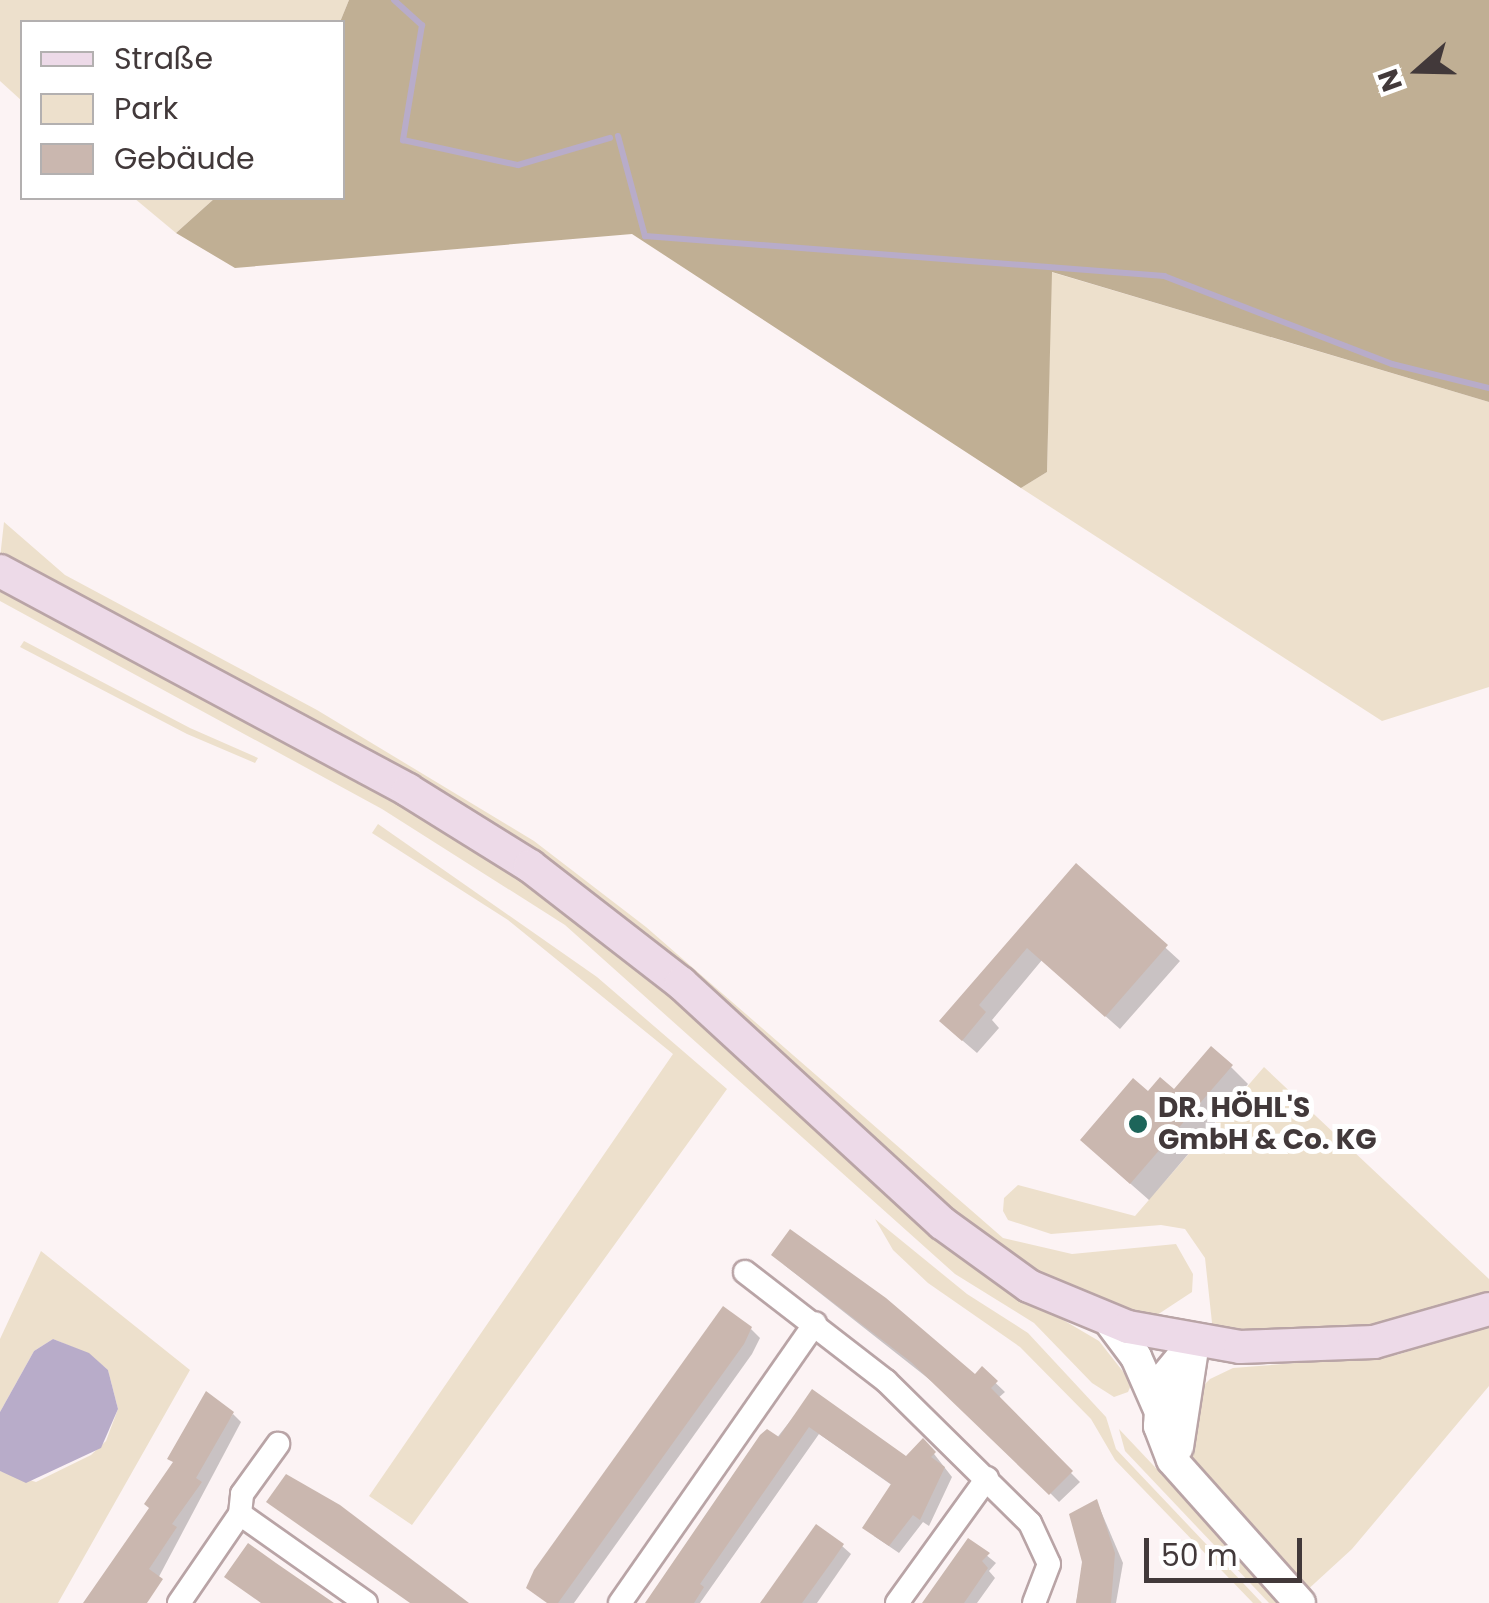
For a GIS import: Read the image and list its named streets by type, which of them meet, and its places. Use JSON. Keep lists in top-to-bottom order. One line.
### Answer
{"places":["DR. HÖHL'S GmbH & Co. KG"],"legend":["Straße","Park","Gebäude"],"scale_bar":"50 m","north":"left"}
